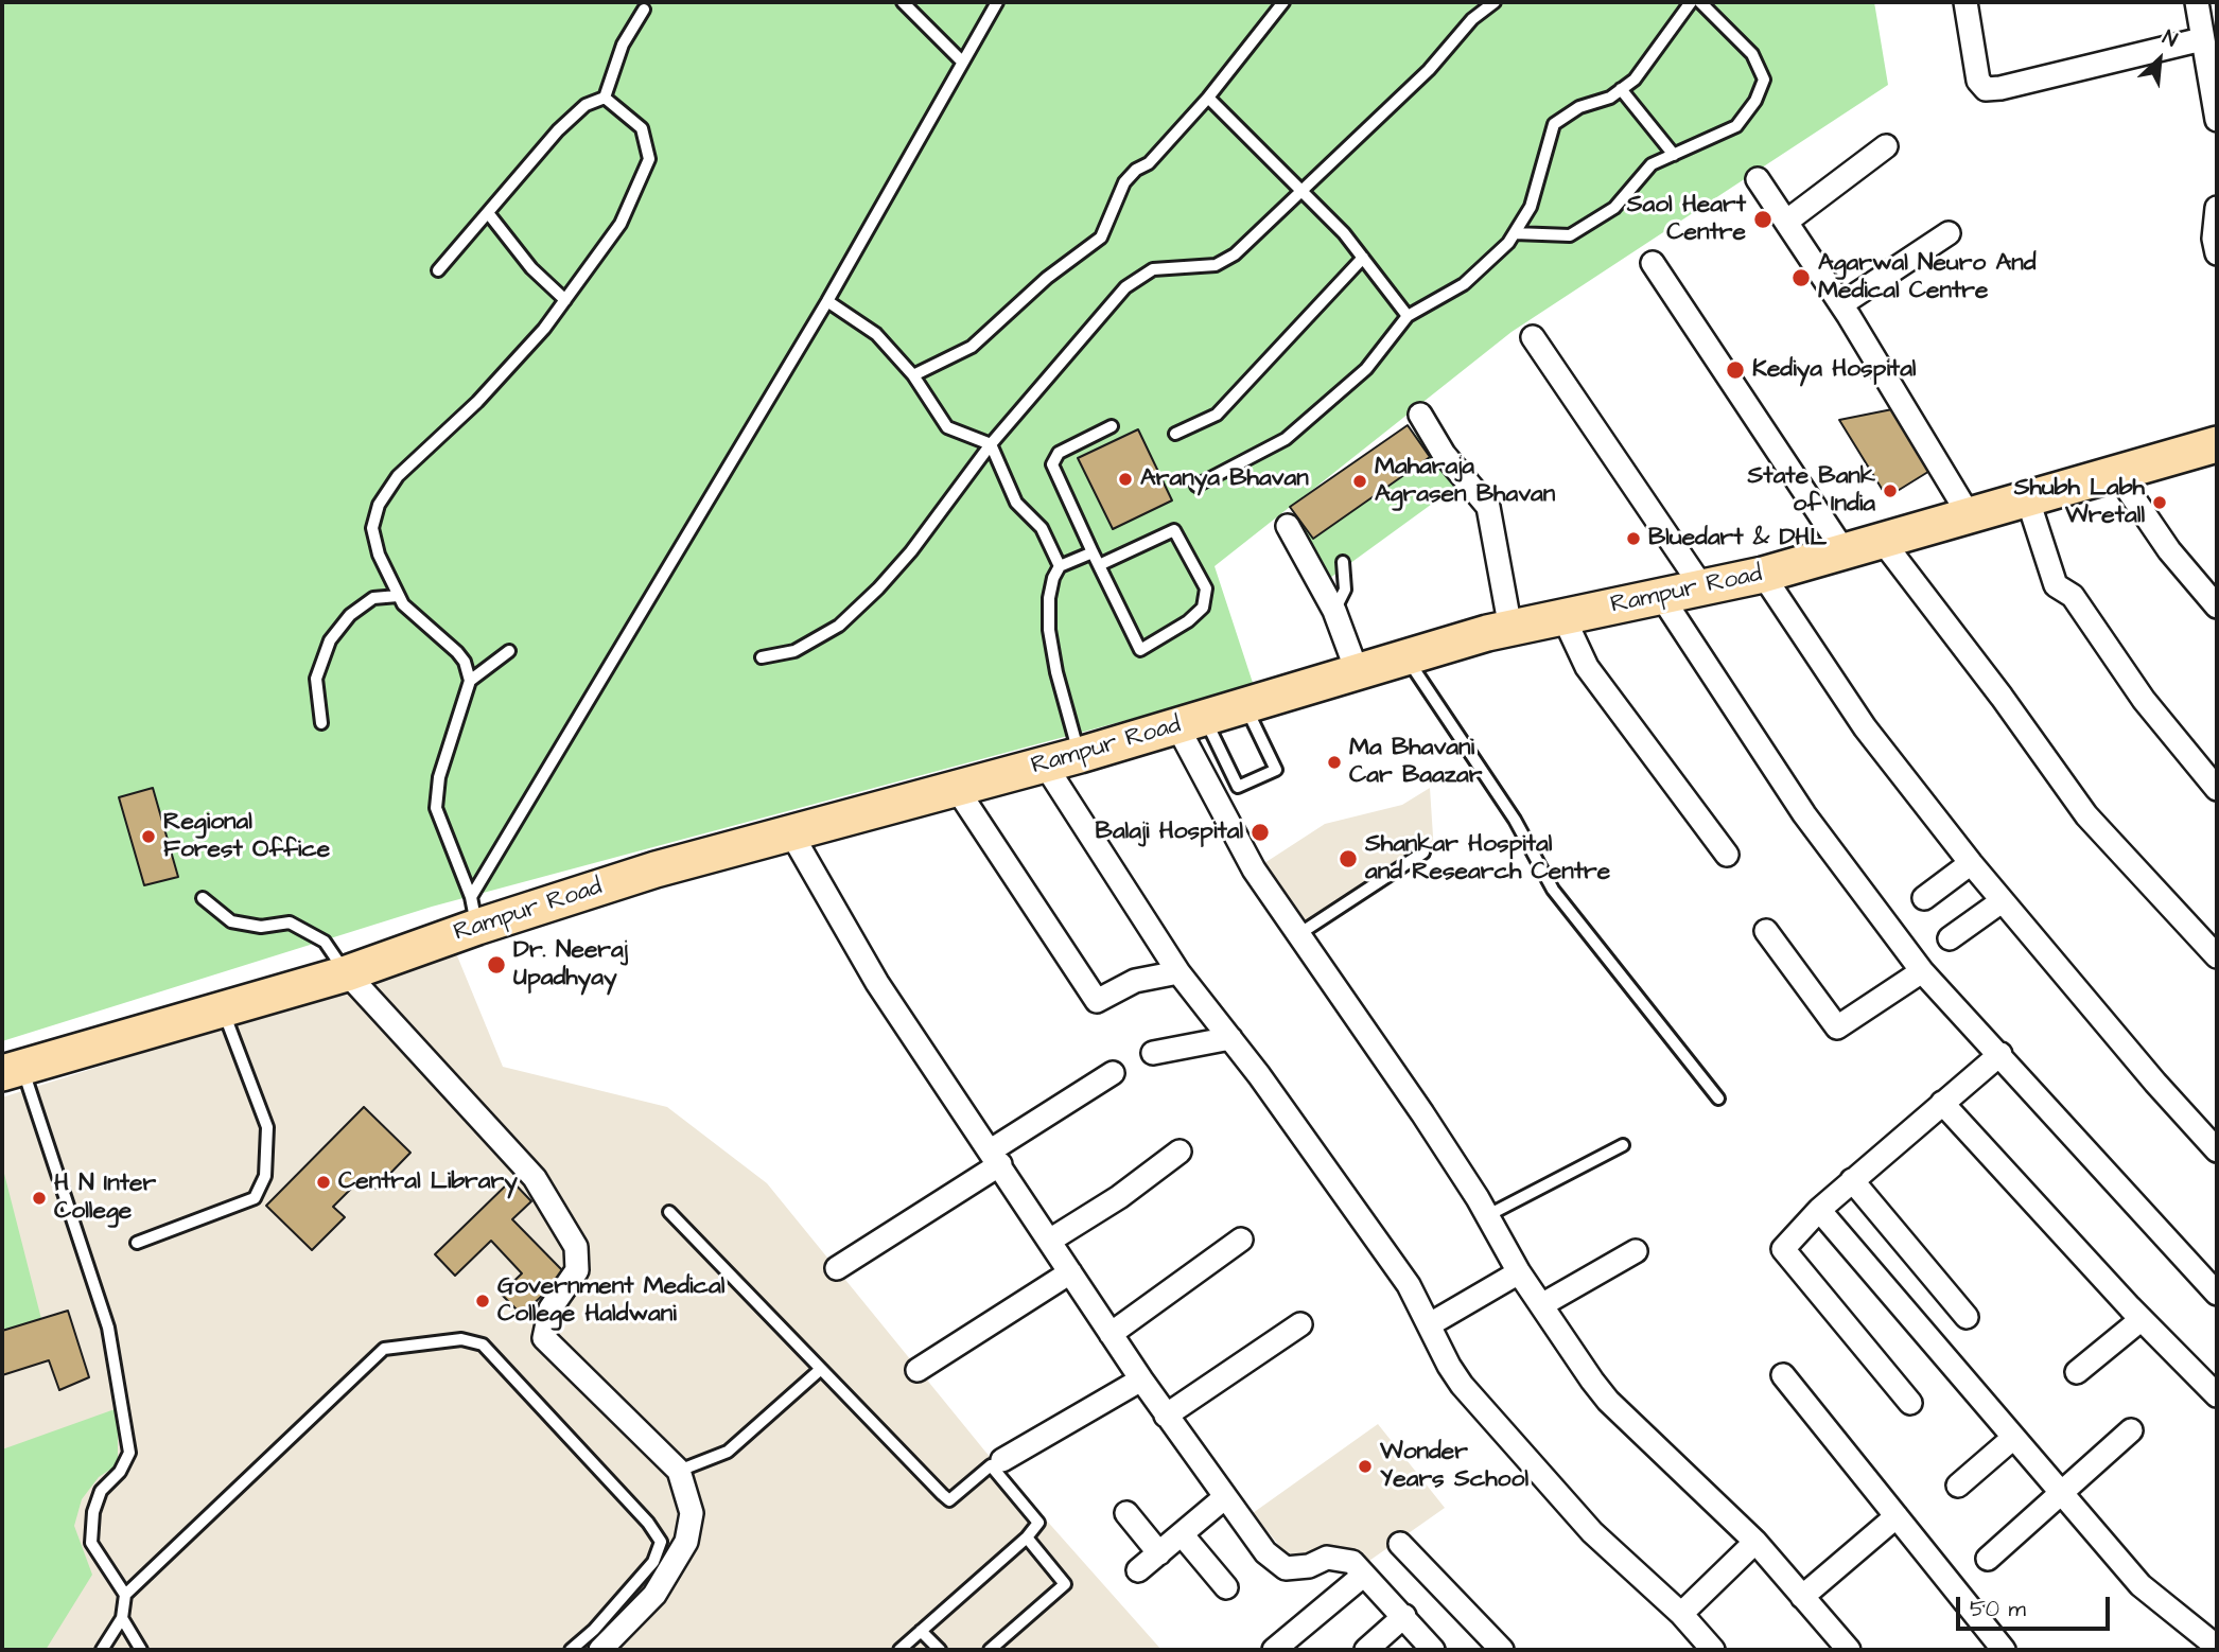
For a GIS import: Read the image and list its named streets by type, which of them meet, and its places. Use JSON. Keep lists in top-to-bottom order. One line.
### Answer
{"streets":{"main road":["Rampur Road"]},"places":["Saol Heart Centre","Agarwal Neuro And Medical Centre","Kediya Hospital","Aranya Bhavan","Maharaja Agrasen Bhavan","State Bank of India","Shubh Labh Wretall","Bluedart & DHL","Ma Bhavani Car Baazar","Balaji Hospital","Regional Forest Office","Shankar Hospital and Research Centre","Dr. Neeraj Upadhyay","Central Library","H N Inter College","Government Medical College Haldwani","Wonder Years School"],"scale_bar":"50 m","north":"top right"}
